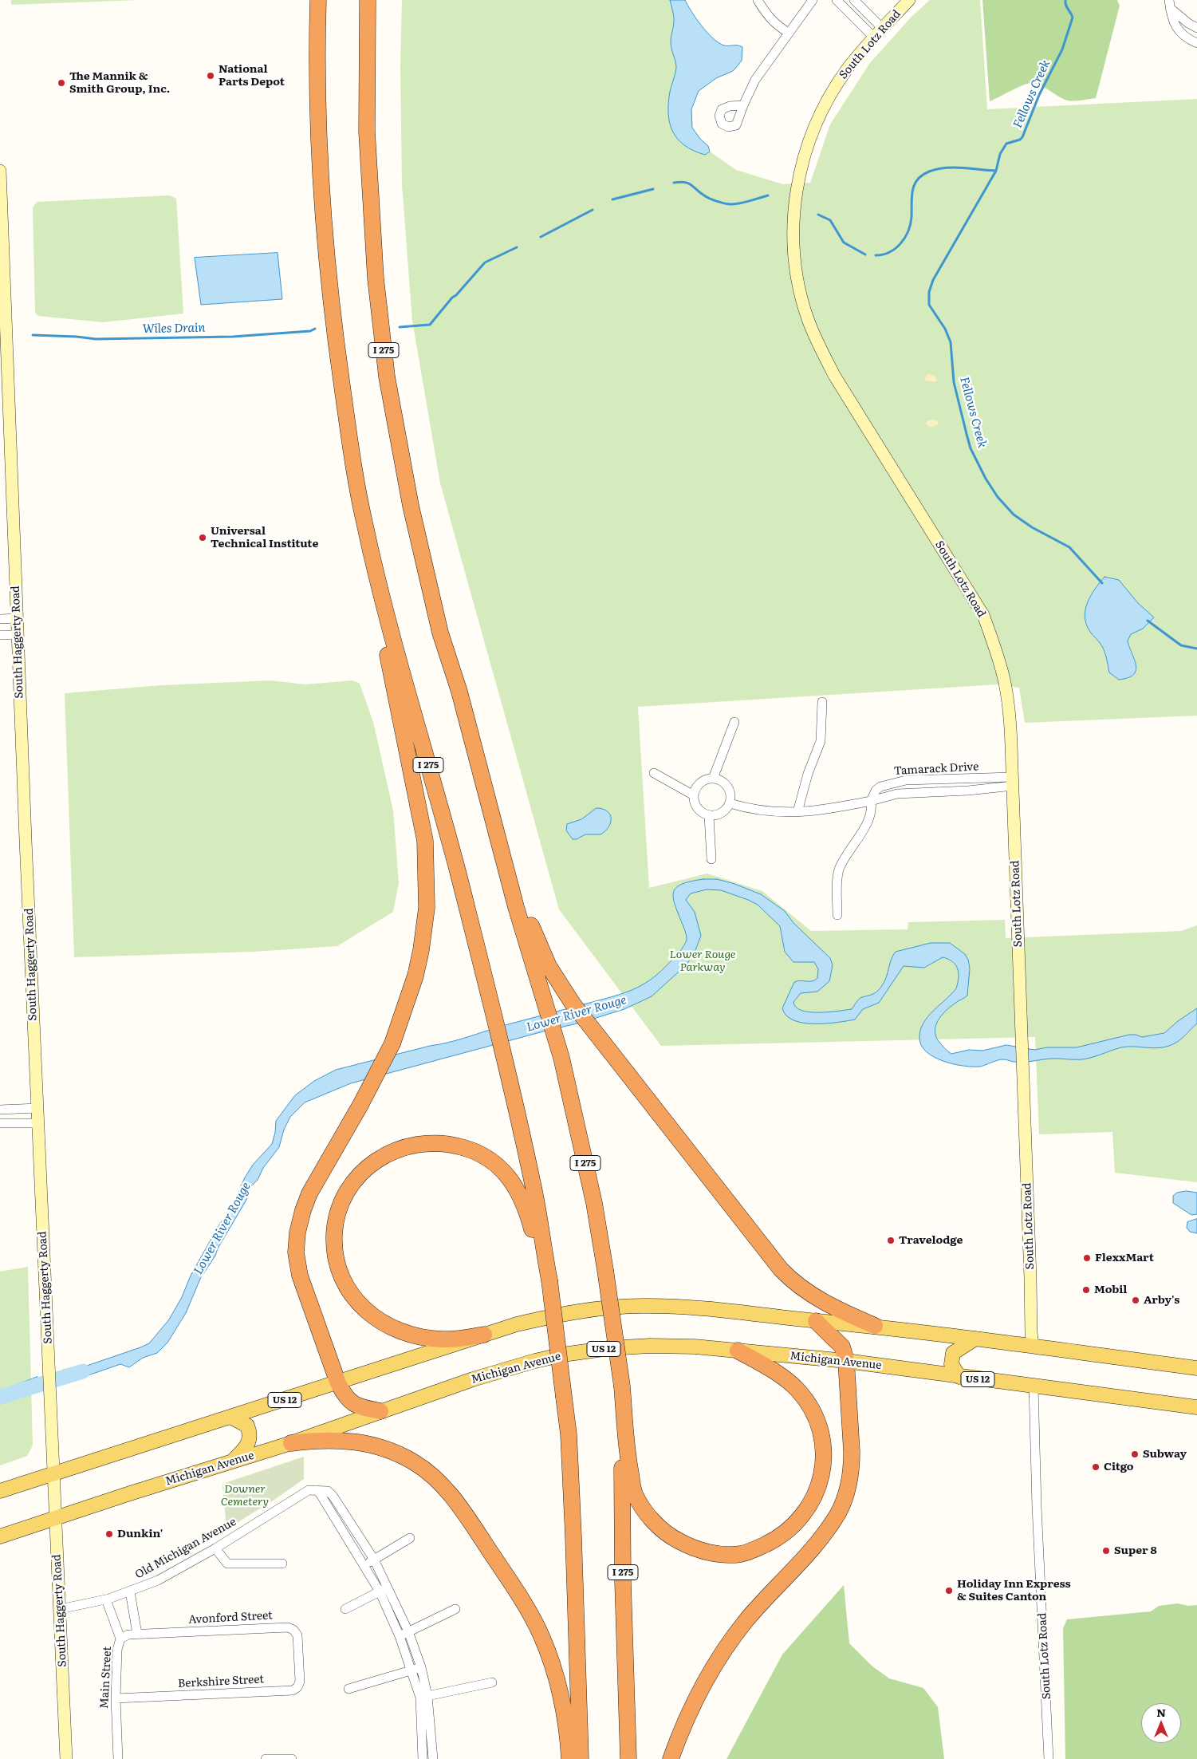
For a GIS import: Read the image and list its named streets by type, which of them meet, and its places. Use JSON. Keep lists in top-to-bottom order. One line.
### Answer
{"streets":{"highway":["I 275"],"main road":["South Lotz Road","South Haggerty Road","US 12","Michigan Avenue"],"street":["Tamarack Drive","Old Michigan Avenue","Avonford Street","Main Street","Berkshire Street"]},"crossings":[["South Lotz Road","Tamarack Drive"],["South Lotz Road","US 12"],["South Lotz Road","Michigan Avenue"],["South Haggerty Road","US 12"],["South Haggerty Road","Michigan Avenue"],["South Haggerty Road","Old Michigan Avenue"],["Old Michigan Avenue","Main Street"],["Avonford Street","Main Street"],["Avonford Street","Berkshire Street"],["Main Street","Berkshire Street"]],"water":["Fellows Creek","Wiles Drain","Lower River Rouge"],"parks":["Lower Rouge Parkway","Downer Cemetery"],"places":["National Parts Depot","The Mannik & Smith Group, Inc.","Universal Technical Institute","Travelodge","FlexxMart","Mobil","Arby's","Subway","Citgo","Dunkin'","Super 8","Holiday Inn Express & Suites Canton"],"north":"top"}
